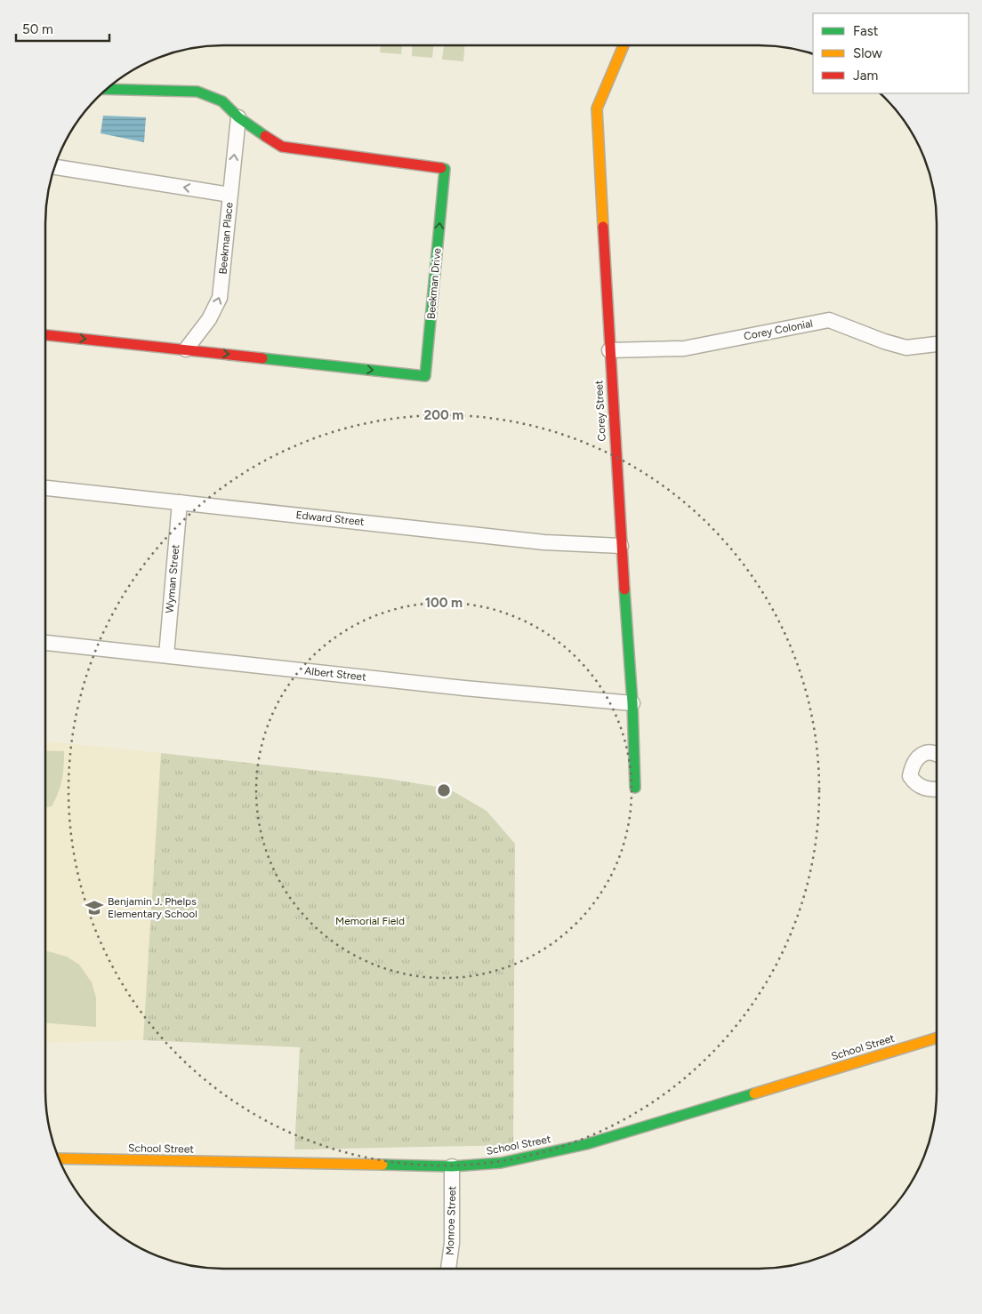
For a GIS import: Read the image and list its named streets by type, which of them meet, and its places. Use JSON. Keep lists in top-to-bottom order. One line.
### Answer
{"streets":{"street":["Beekman Place","Beekman Drive","Corey Colonial","Corey Street","Edward Street","Wyman Street","Albert Street","School Street","Monroe Street"]},"crossings":[["Beekman Place","Beekman Drive"],["Corey Colonial","Corey Street"],["Corey Street","Edward Street"],["Corey Street","Albert Street"],["Edward Street","Wyman Street"],["Wyman Street","Albert Street"],["School Street","Monroe Street"]],"one_way":["Beekman Place"],"parks":["Memorial Field"],"places":{"school or university":["Benjamin J. Phelps Elementary School"]},"legend":["Fast","Slow","Jam"],"scale_bar":"50 m","rings":["200 m","100 m"]}
